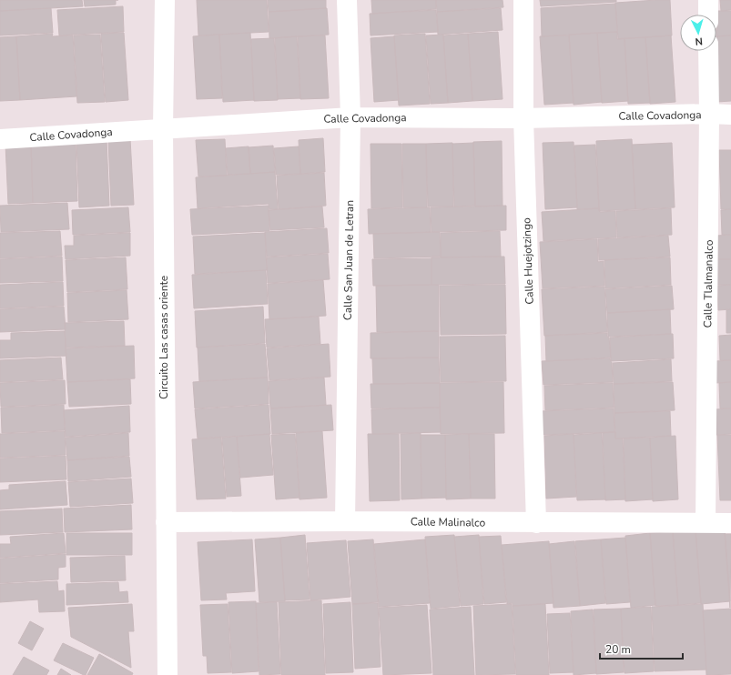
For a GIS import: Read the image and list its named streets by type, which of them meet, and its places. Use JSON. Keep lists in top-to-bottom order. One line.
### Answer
{"streets":{"street":["Calle Covadonga","Calle San Juan de Letran","Calle Huejotzingo","Calle Tlalmanalco","Circuito Las casas oriente","Calle Malinalco"]},"crossings":[["Calle Covadonga","Calle San Juan de Letran"],["Calle Covadonga","Calle Huejotzingo"],["Calle Covadonga","Calle Tlalmanalco"],["Calle Covadonga","Circuito Las casas oriente"],["Calle San Juan de Letran","Calle Malinalco"],["Calle Huejotzingo","Calle Malinalco"],["Calle Tlalmanalco","Calle Malinalco"],["Circuito Las casas oriente","Calle Malinalco"]],"scale_bar":"20 m","north":"bottom"}
